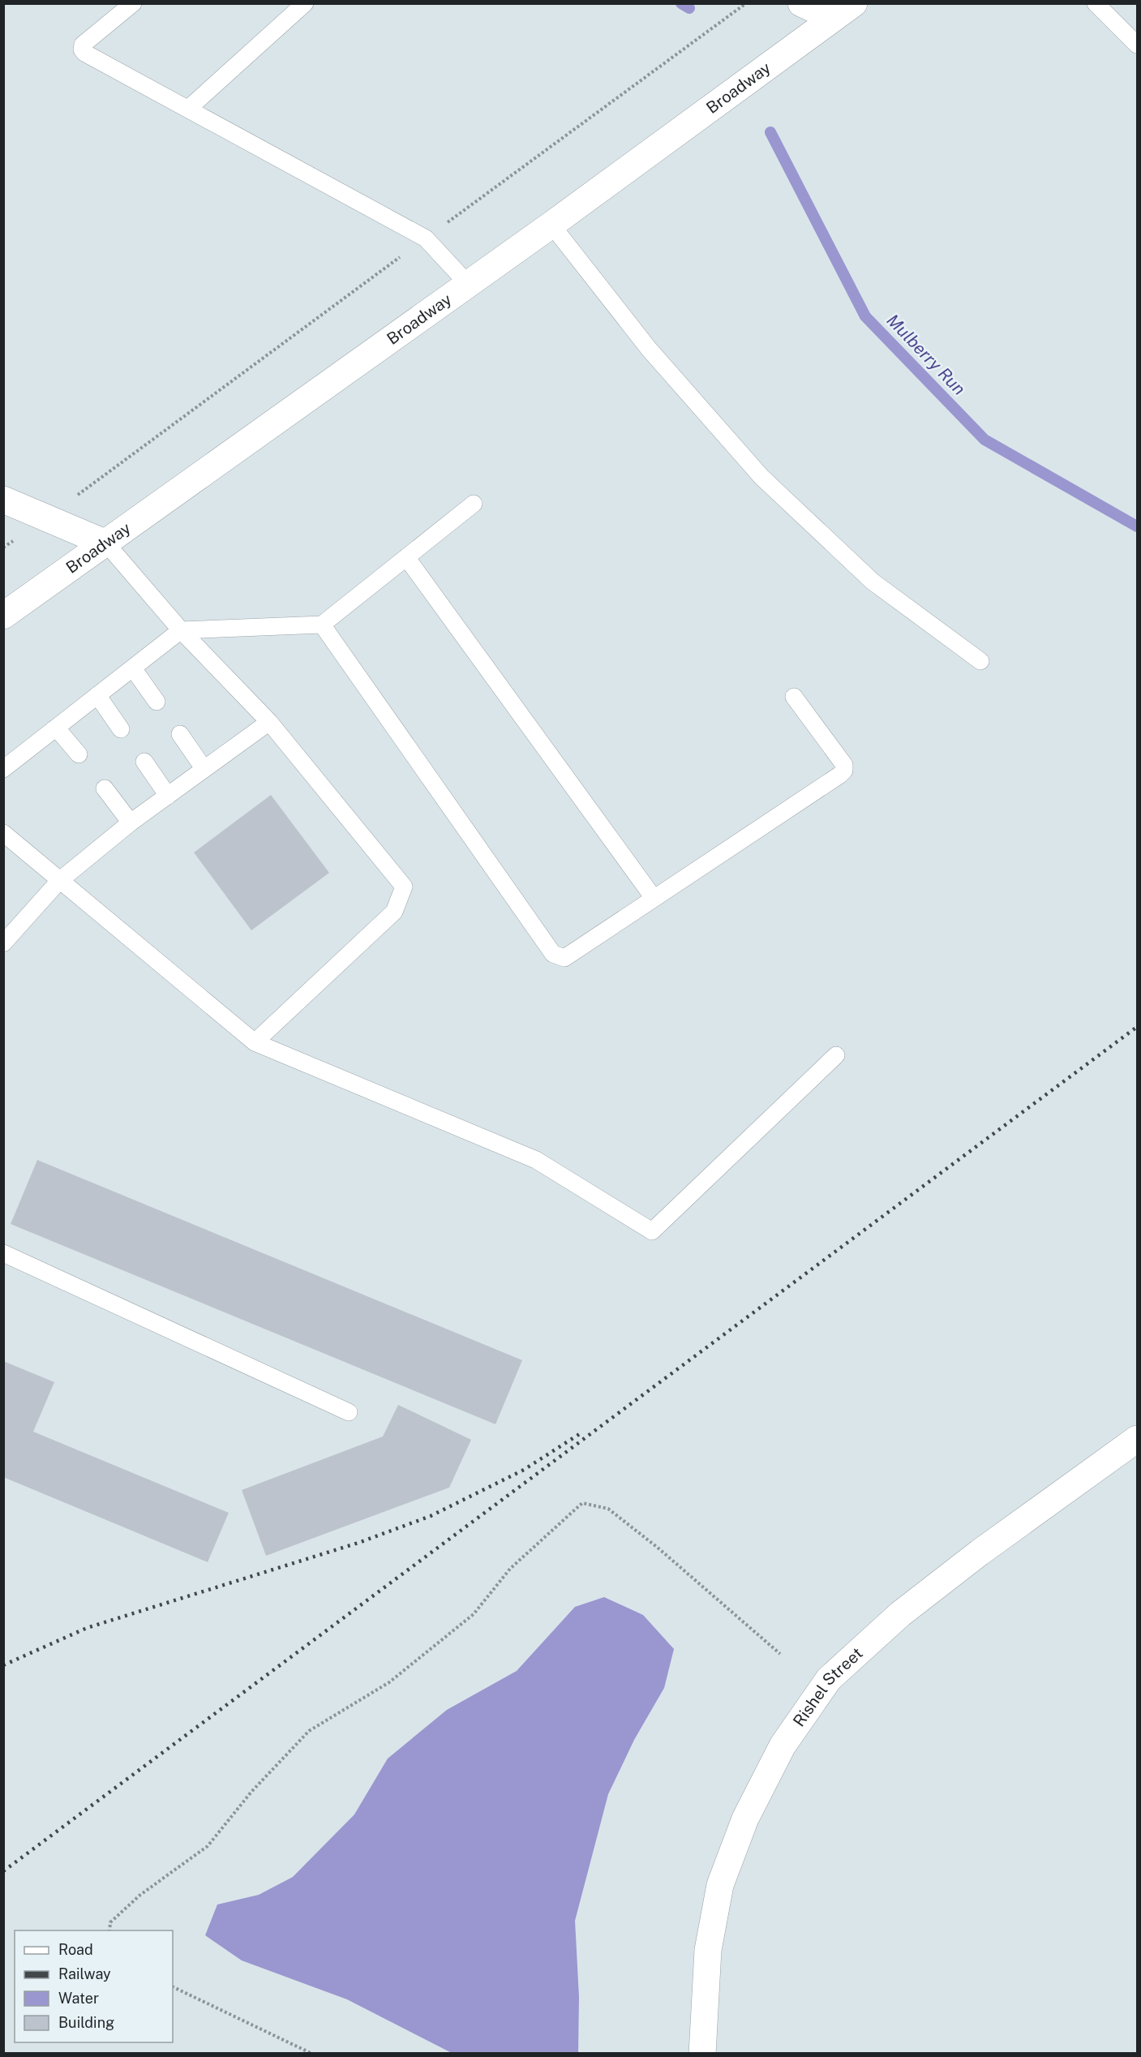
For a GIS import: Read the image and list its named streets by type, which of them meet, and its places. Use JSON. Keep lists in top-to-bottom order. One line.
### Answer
{"streets":{"main road":["Broadway","Rishel Street"]},"water":["Mulberry Run"],"legend":["Road","Railway","Water","Building"]}
